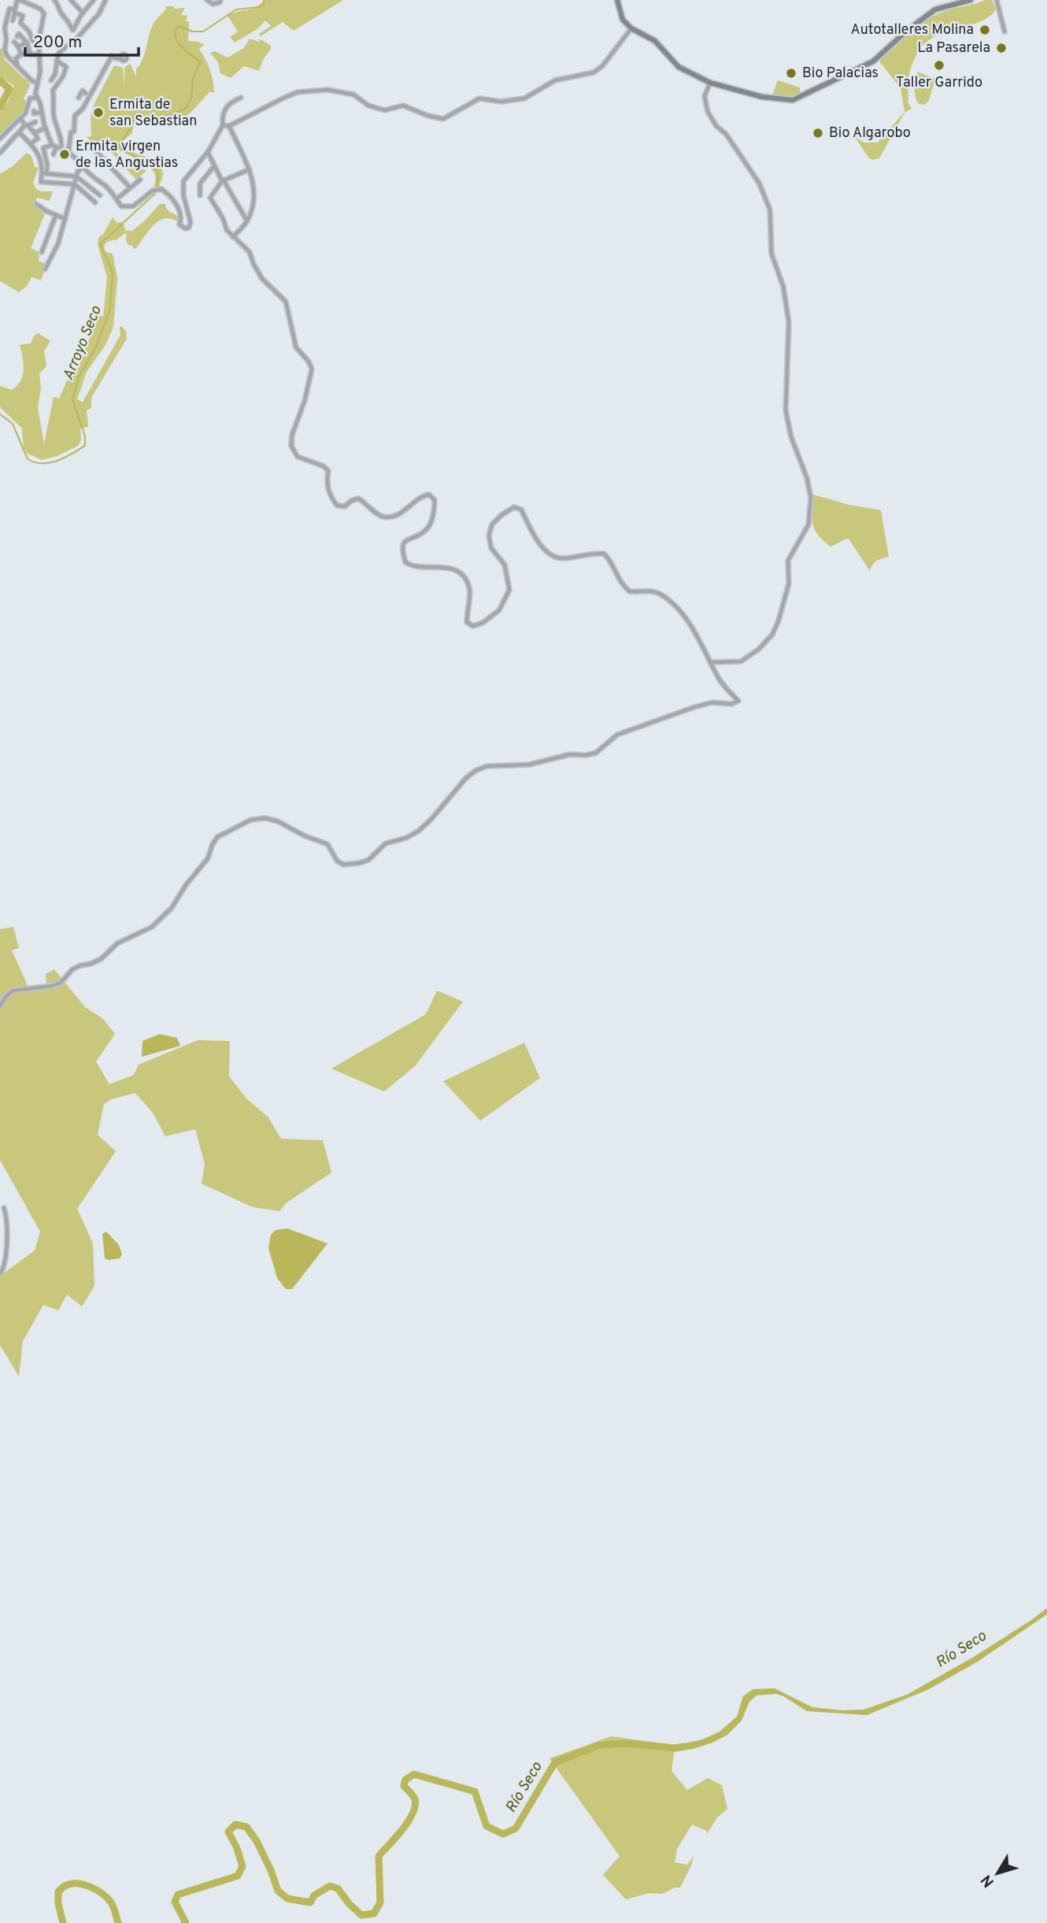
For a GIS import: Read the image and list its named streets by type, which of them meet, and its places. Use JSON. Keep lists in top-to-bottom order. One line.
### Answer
{"water":["Arroyo Seco","Río Seco"],"places":["Autotalleres Molina","La Pasarela","Taller Garrido","Bio Palacias","Ermita de san Sebastian","Bio Algarobo","Ermita virgen de las Angustias"],"scale_bar":"200 m","north":"bottom left"}
